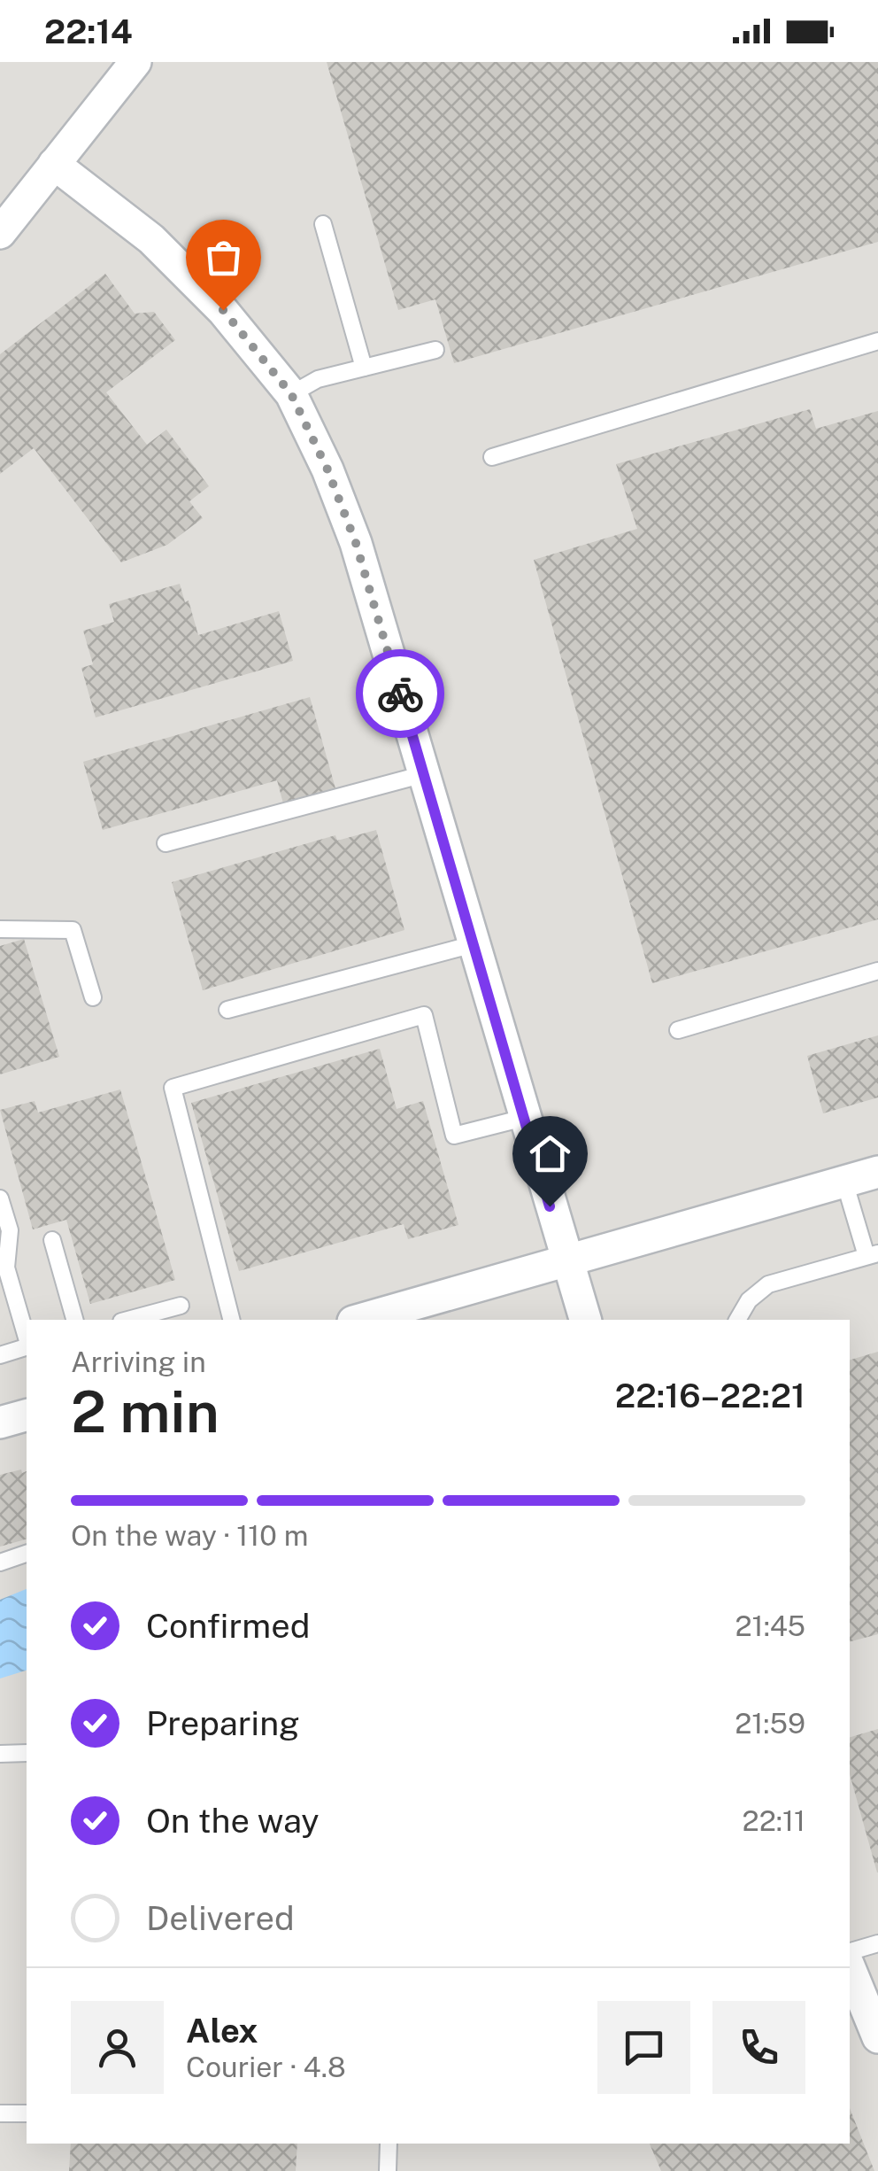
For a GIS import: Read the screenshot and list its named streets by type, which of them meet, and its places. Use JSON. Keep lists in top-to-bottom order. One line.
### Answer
{"page":{"status":"22:14","heading":["2 min","Arriving in","22:16–22:21"],"panel":["Alex","Courier · 4.8"],"bar":"On the way · 110 m","list":[["Confirmed","21:45"],["Preparing","21:59"],["On the way","22:11"],"Delivered"]}}
